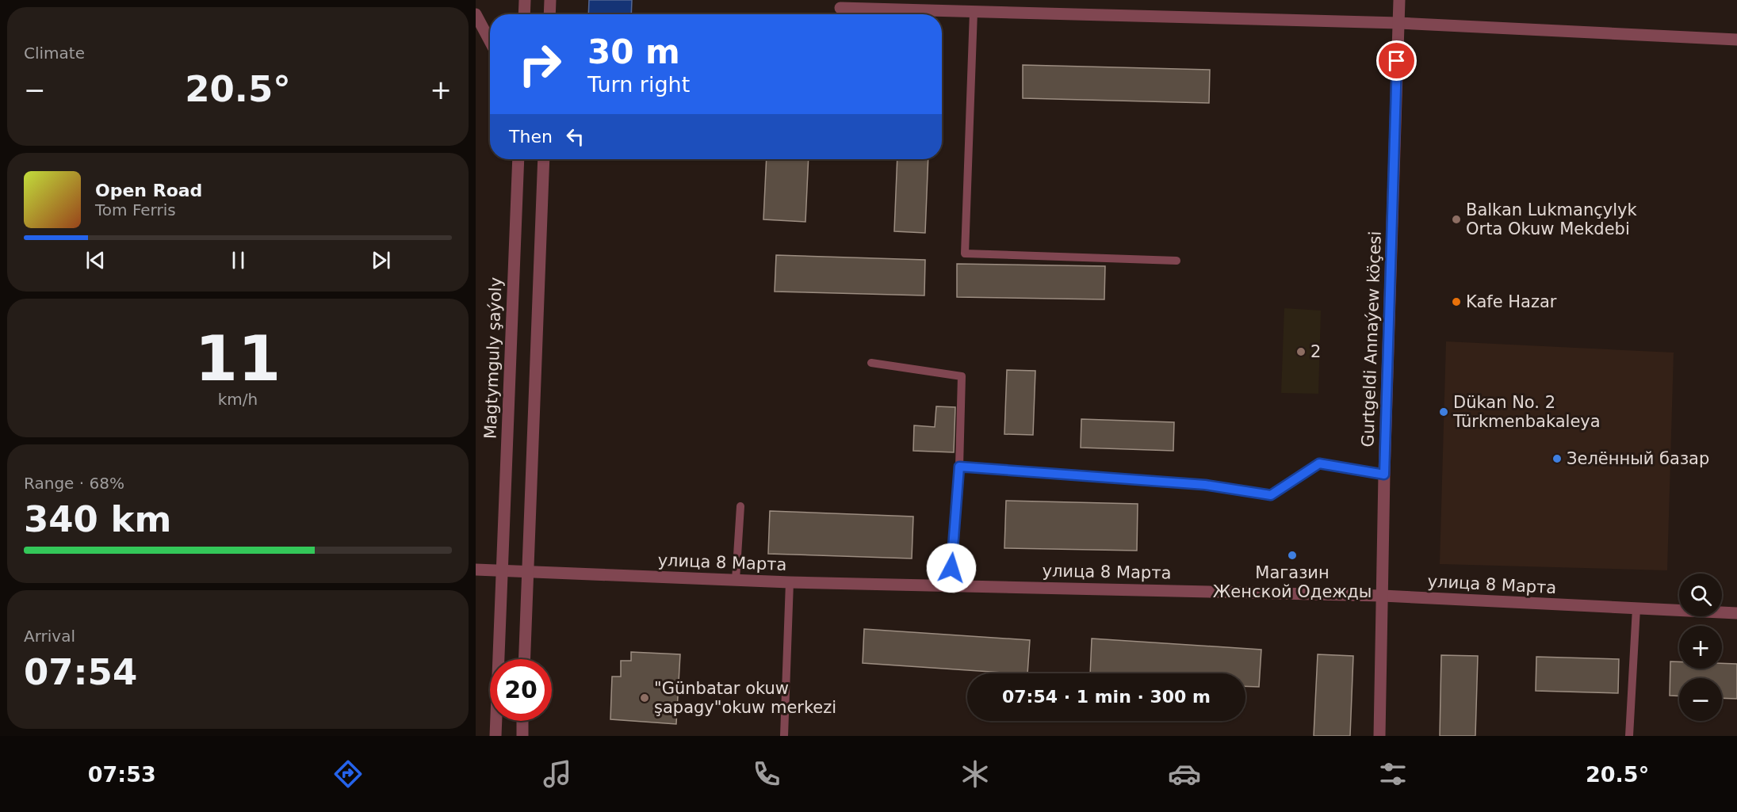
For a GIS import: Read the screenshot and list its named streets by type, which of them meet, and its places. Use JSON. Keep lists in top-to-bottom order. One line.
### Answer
{"streets":{"street":["Gurtgeldi Annaýew köçesi","Magtymguly şaýoly","улица 8 Марта"]},"crossings":[["Gurtgeldi Annaýew köçesi","улица 8 Марта"],["Magtymguly şaýoly","улица 8 Марта"]],"places":["Balkan Lukmançylyk Orta Okuw Mekdebi","Kafe Hazar","2","Dükan No. 2 Türkmenbakaleya","Зелённый базар","Магазин Женской Одежды","\"Günbatar okuw şapagy\"okuw merkezi"],"page":{"tile":["Climate",["11","km/h"],["Range · 68%","340 km"],["Arrival","07:54"]],"turn":["30 m","Turn right"],"heat":["−","20.5°","+"],"then":"Then","song":["Open Road","Tom Ferris"],"map_buttons":["+","−"],"limit":"20","trip":"07:54 · 1 min · 300 m","tabs":["07:53","20.5°"]}}
